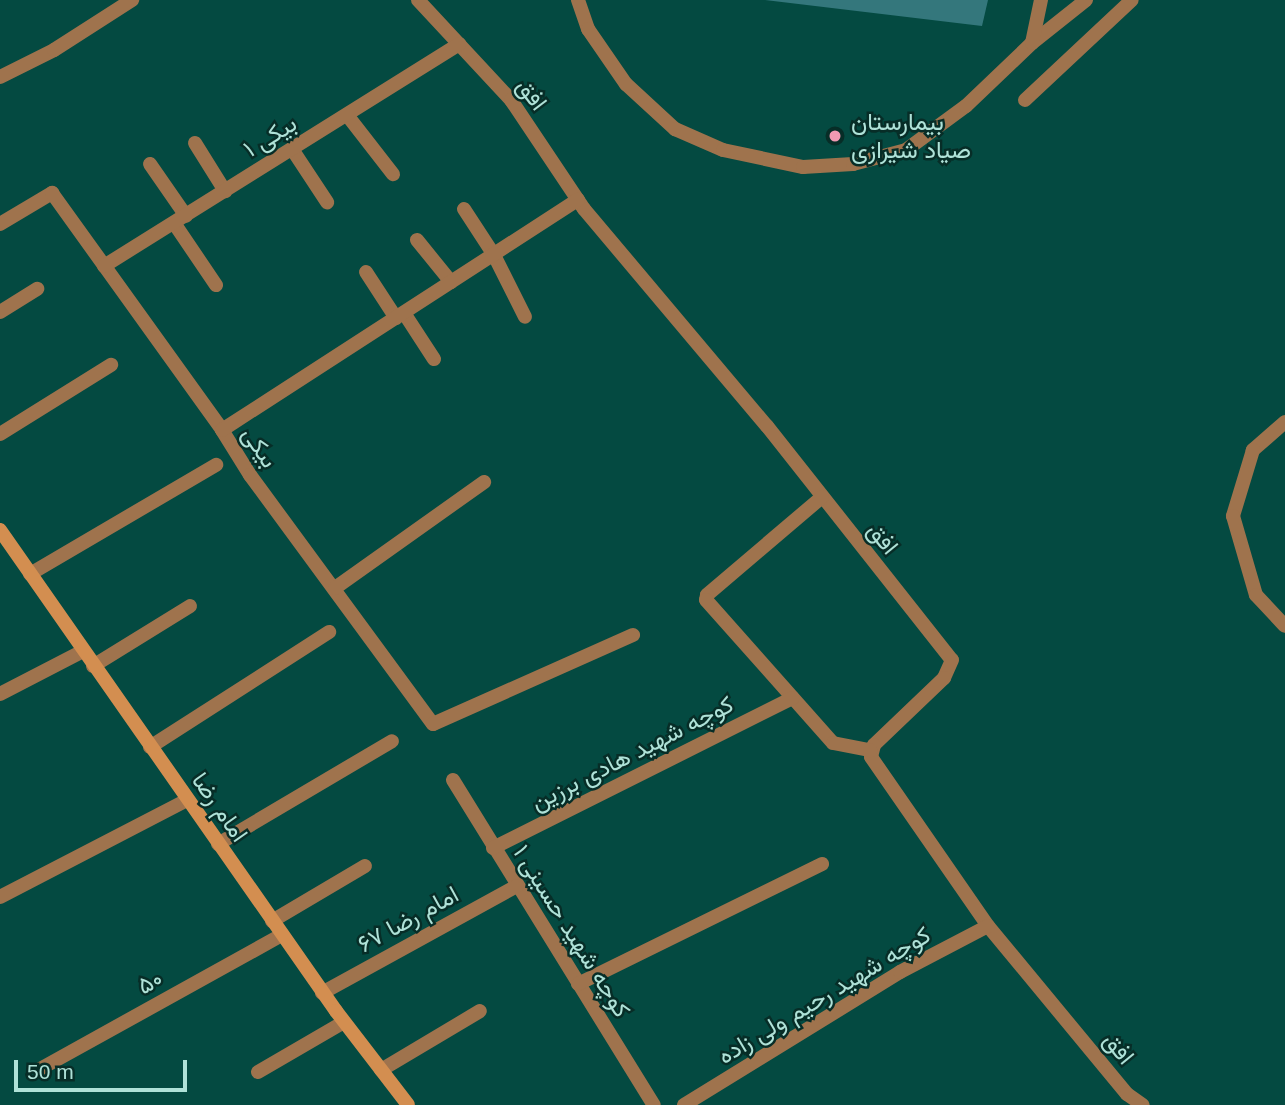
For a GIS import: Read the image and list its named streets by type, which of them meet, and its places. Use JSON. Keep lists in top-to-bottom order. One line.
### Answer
{"streets":{"main road":["امام رضا"],"street":["افق","۱ بیکی","بیکی","کوچه شهید هادی برزین","امام رضا ۶۷","کوچه شهید حسینی ۱","۵۰","کوچه شهید رحیم ولی زاده"]},"crossings":[["افق","۱ بیکی"],["افق","کوچه شهید رحیم ولی زاده"],["۱ بیکی","بیکی"],["کوچه شهید هادی برزین","کوچه شهید حسینی ۱"],["امام رضا","امام رضا ۶۷"],["امام رضا","۵۰"],["امام رضا ۶۷","کوچه شهید حسینی ۱"]],"places":["بیمارستان صیاد شیرازی"],"scale_bar":"50 m"}
